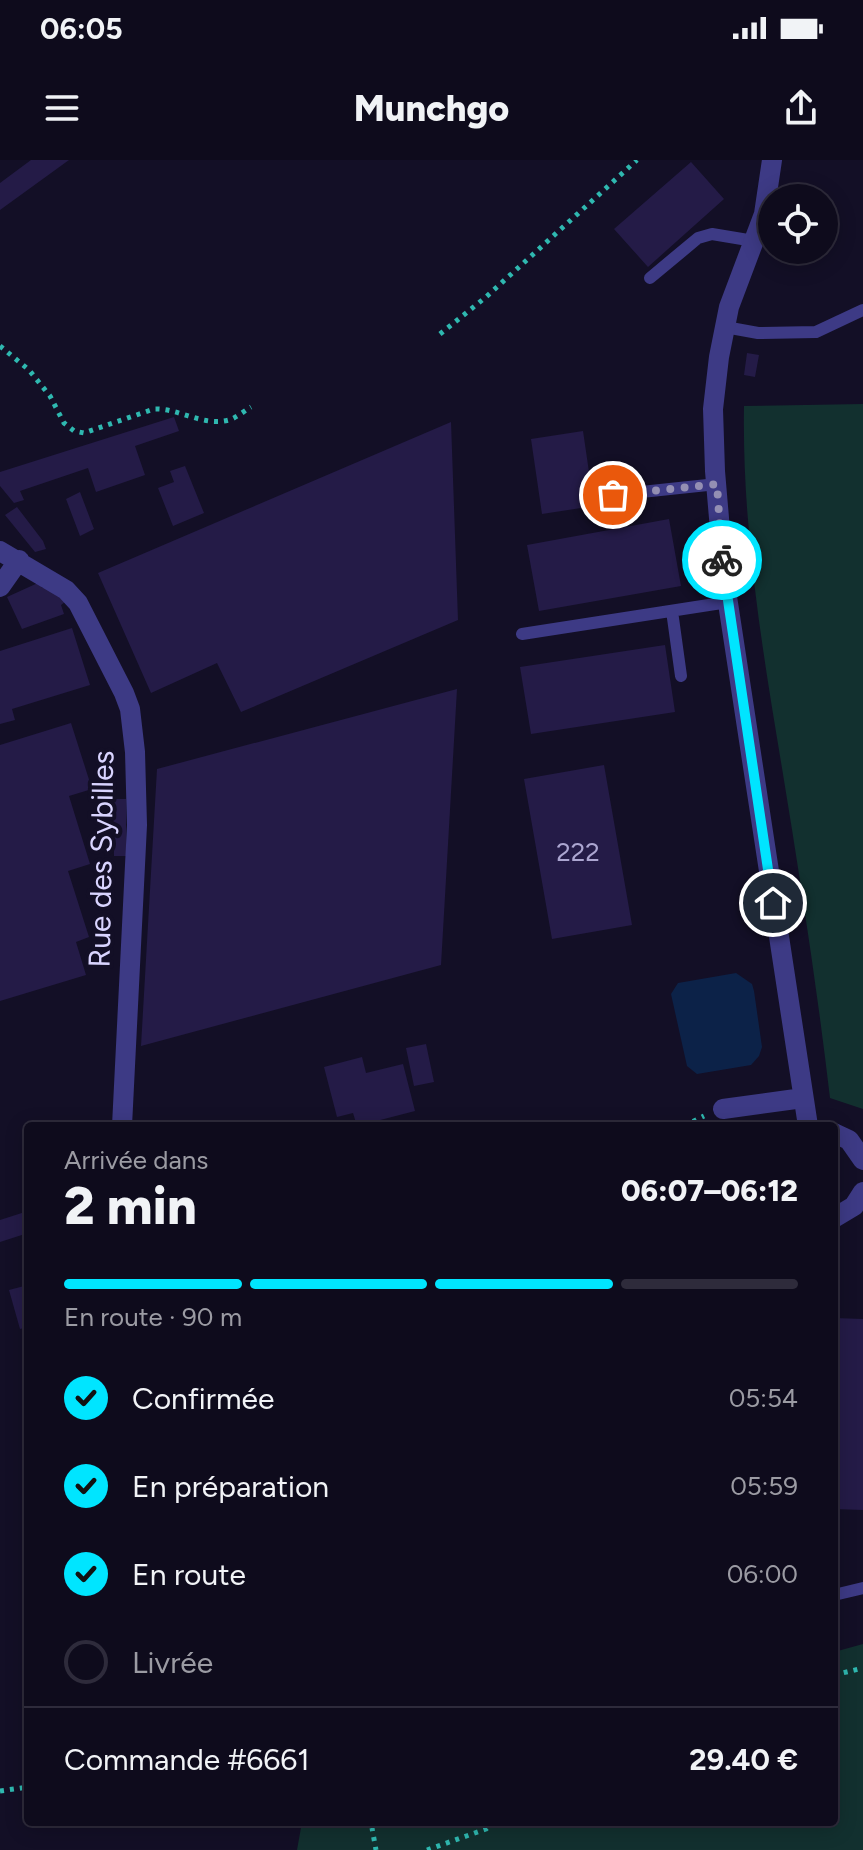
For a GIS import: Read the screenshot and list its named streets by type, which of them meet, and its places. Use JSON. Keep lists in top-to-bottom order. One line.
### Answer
{"streets":{"street":["Rue des Sybilles"]},"house_numbers":["222"],"page":{"status":"06:05","header":"Munchgo","heading":["2 min","Arrivée dans","06:07–06:12"],"panel":["Commande #6661","29.40 €"],"bar":"En route · 90 m","list":[["Confirmée","05:54"],["En préparation","05:59"],["En route","06:00"],"Livrée"]}}
